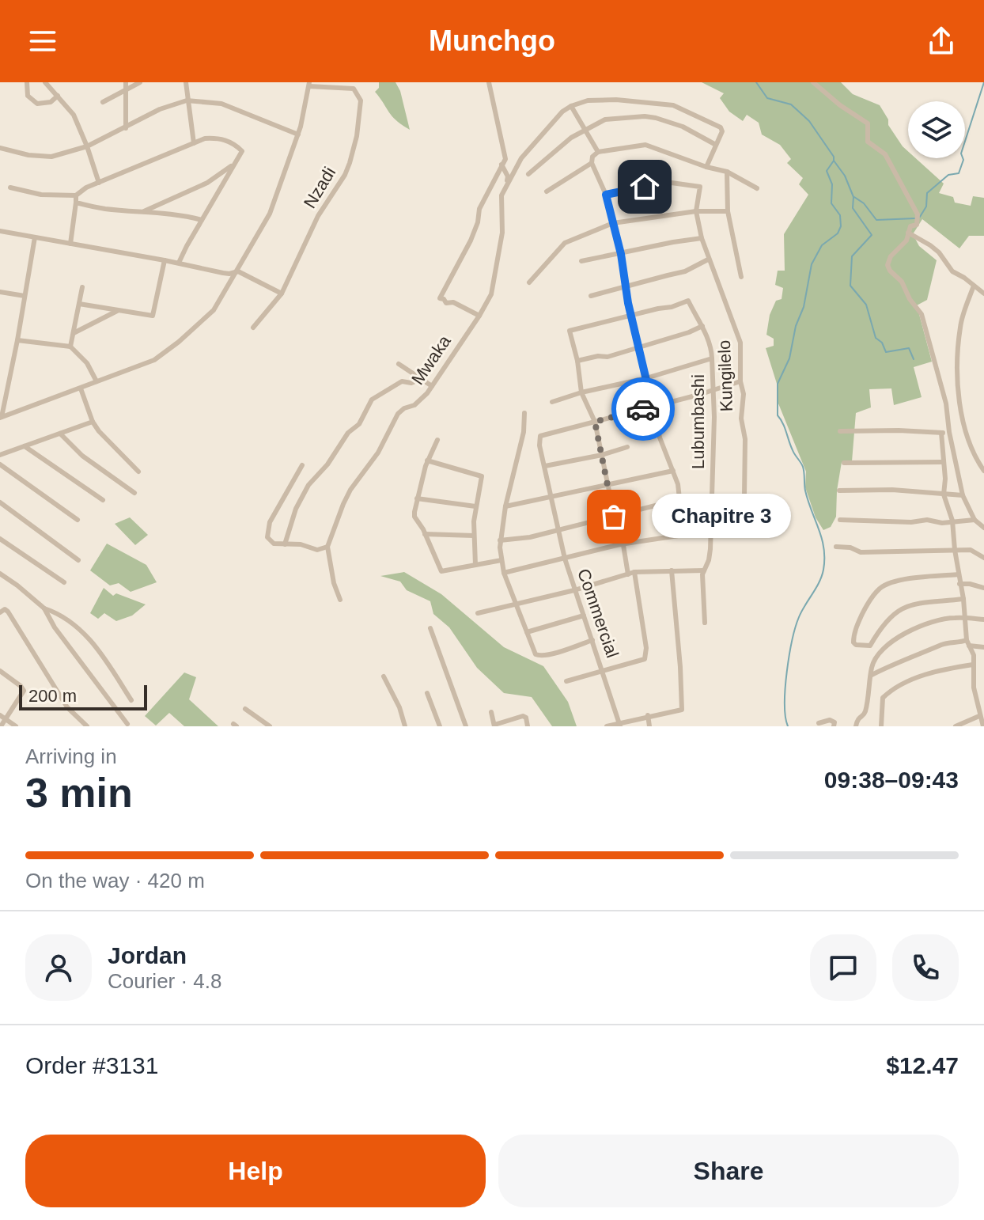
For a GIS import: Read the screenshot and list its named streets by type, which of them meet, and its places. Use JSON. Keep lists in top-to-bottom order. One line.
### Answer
{"streets":{"street":["Nzadi","Mwaka","Kungilelo","Lubumbashi","Commercial"]},"places":["Chapitre 3"],"scale_bar":"200 m","page":{"header":"Munchgo","bubble":"Chapitre 3","scale":"200 m","heading":["3 min","Arriving in","09:38–09:43"],"panel":["Jordan","Courier · 4.8","Order #3131","$12.47"],"bar":"On the way · 420 m","buttons":["Help","Share"]}}
